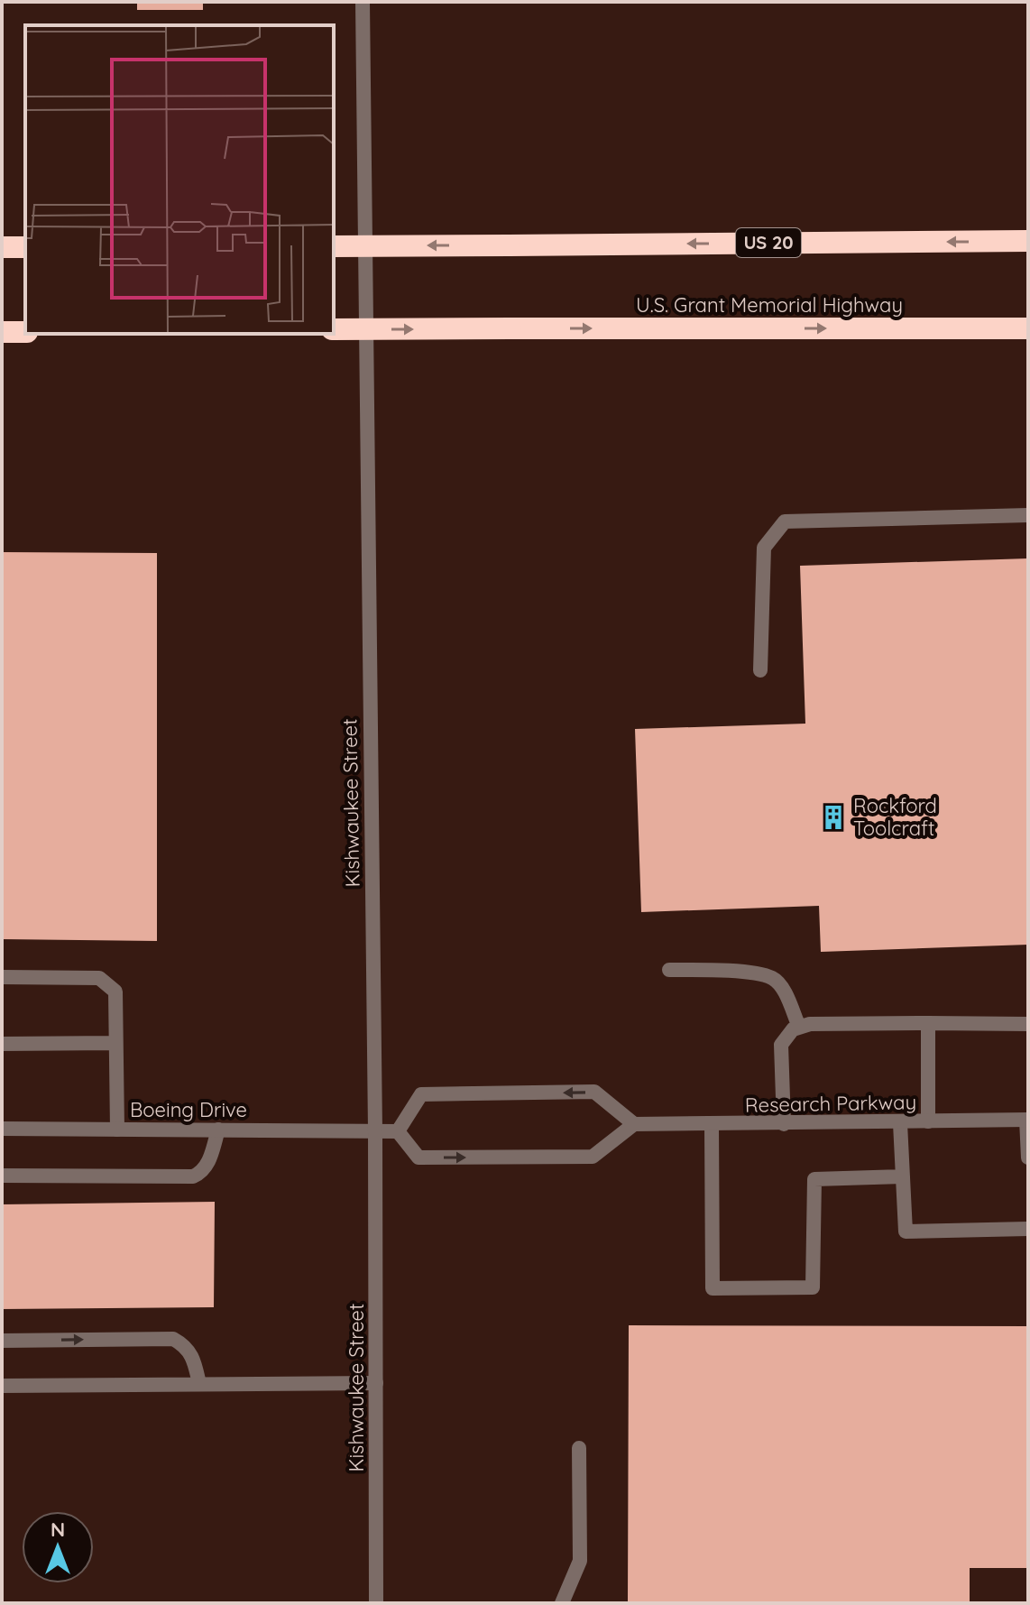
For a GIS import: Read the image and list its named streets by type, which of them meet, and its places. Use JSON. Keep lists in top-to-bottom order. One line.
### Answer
{"streets":{"highway":["US 20","U.S. Grant Memorial Highway"],"street":["Kishwaukee Street","Research Parkway","Boeing Drive"]},"crossings":[["Kishwaukee Street","Boeing Drive"]],"places":{"building":["Rockford Toolcraft"]},"north":"top"}
